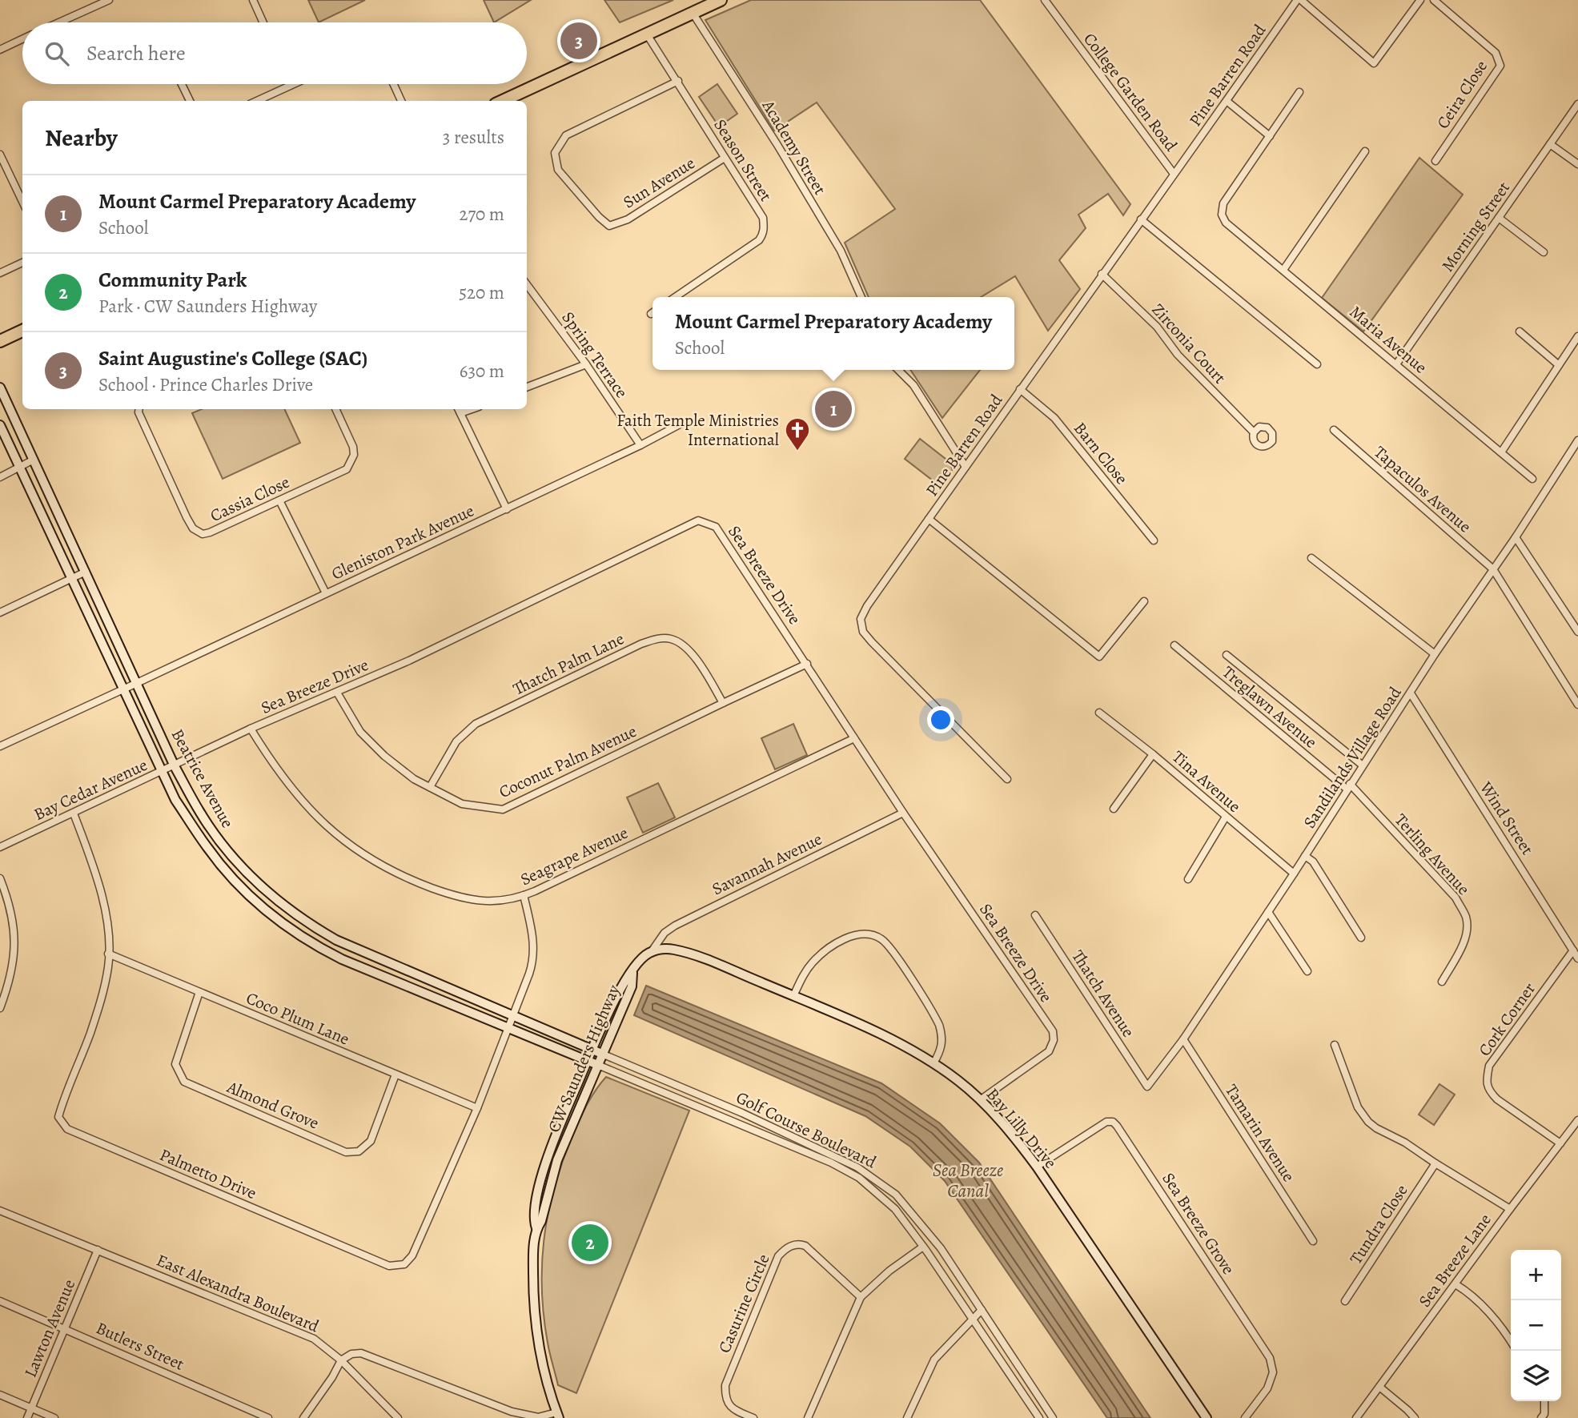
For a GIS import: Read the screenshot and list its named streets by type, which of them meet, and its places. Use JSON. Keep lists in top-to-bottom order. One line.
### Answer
{"streets":{"main road":["Beatrice Avenue","CW Saunders Highway","Bay Lilly Drive"],"street":["Pine Barren Road","College Garden Road","Ceira Close","Academy Street","Season Street","Sun Avenue","Morning Street","Maria Avenue","Zirconia Court","Spring Terrace","Barn Close","Tapaculos Avenue","Cassia Close","Gleniston Park Avenue","Sea Breeze Drive","Thatch Palm Lane","Treglawn Avenue","Sandilands Village Road","Coconut Palm Avenue","Tina Avenue","Bay Cedar Avenue","Wind Street","Terling Avenue","Seagrape Avenue","Savannah Avenue","Thatch Avenue","Coco Plum Lane","Cork Corner","Almond Grove","Golf Course Boulevard","Tamarin Avenue","Palmetto Drive","Sea Breeze Grove","Tundra Close","Sea Breeze Lane","East Alexandra Boulevard","Casurine Circle","Lawton Avenue","Butlers Street"]},"crossings":[["Pine Barren Road","College Garden Road"],["Pine Barren Road","Zirconia Court"],["Pine Barren Road","Barn Close"],["Season Street","Sun Avenue"],["Morning Street","Maria Avenue"],["Spring Terrace","Gleniston Park Avenue"],["Tapaculos Avenue","Sandilands Village Road"],["Gleniston Park Avenue","Beatrice Avenue"],["Sea Breeze Drive","Coconut Palm Avenue"],["Sea Breeze Drive","Beatrice Avenue"],["Sea Breeze Drive","Bay Cedar Avenue"],["Sea Breeze Drive","Seagrape Avenue"],["Sea Breeze Drive","Savannah Avenue"],["Sea Breeze Drive","Bay Lilly Drive"],["Thatch Palm Lane","Coconut Palm Avenue"],["Treglawn Avenue","Sandilands Village Road"],["Treglawn Avenue","Terling Avenue"],["Sandilands Village Road","Tina Avenue"],["Sandilands Village Road","Wind Street"],["Sandilands Village Road","Terling Avenue"],["Sandilands Village Road","Thatch Avenue"],["Sandilands Village Road","Tamarin Avenue"],["Beatrice Avenue","Bay Cedar Avenue"],["Beatrice Avenue","CW Saunders Highway"],["Beatrice Avenue","Golf Course Boulevard"],["Beatrice Avenue","Palmetto Drive"],["Bay Cedar Avenue","Palmetto Drive"],["Wind Street","Cork Corner"],["Seagrape Avenue","Palmetto Drive"],["Savannah Avenue","Bay Lilly Drive"],["Coco Plum Lane","Almond Grove"],["Coco Plum Lane","Palmetto Drive"],["Cork Corner","Sea Breeze Lane"],["CW Saunders Highway","Golf Course Boulevard"],["Bay Lilly Drive","Sea Breeze Grove"],["East Alexandra Boulevard","Lawton Avenue"],["Lawton Avenue","Butlers Street"]],"water":["Sea Breeze Canal"],"places":{"church":["Faith Temple Ministries International"]},"page":{"pins":["3","1","2"],"search":"Search here","heading":["Nearby","3 results"],"list":[{"mark":"1","name":"Mount Carmel Preparatory Academy","note":"School","value":"270 m"},{"mark":"2","name":"Community Park","note":"Park · CW Saunders Highway","value":"520 m"},{"mark":"3","name":"Saint Augustine's College (SAC)","note":"School · Prince Charles Drive","value":"630 m"}],"popup":["Mount Carmel Preparatory Academy","School"],"map_buttons":["+","−"]}}
